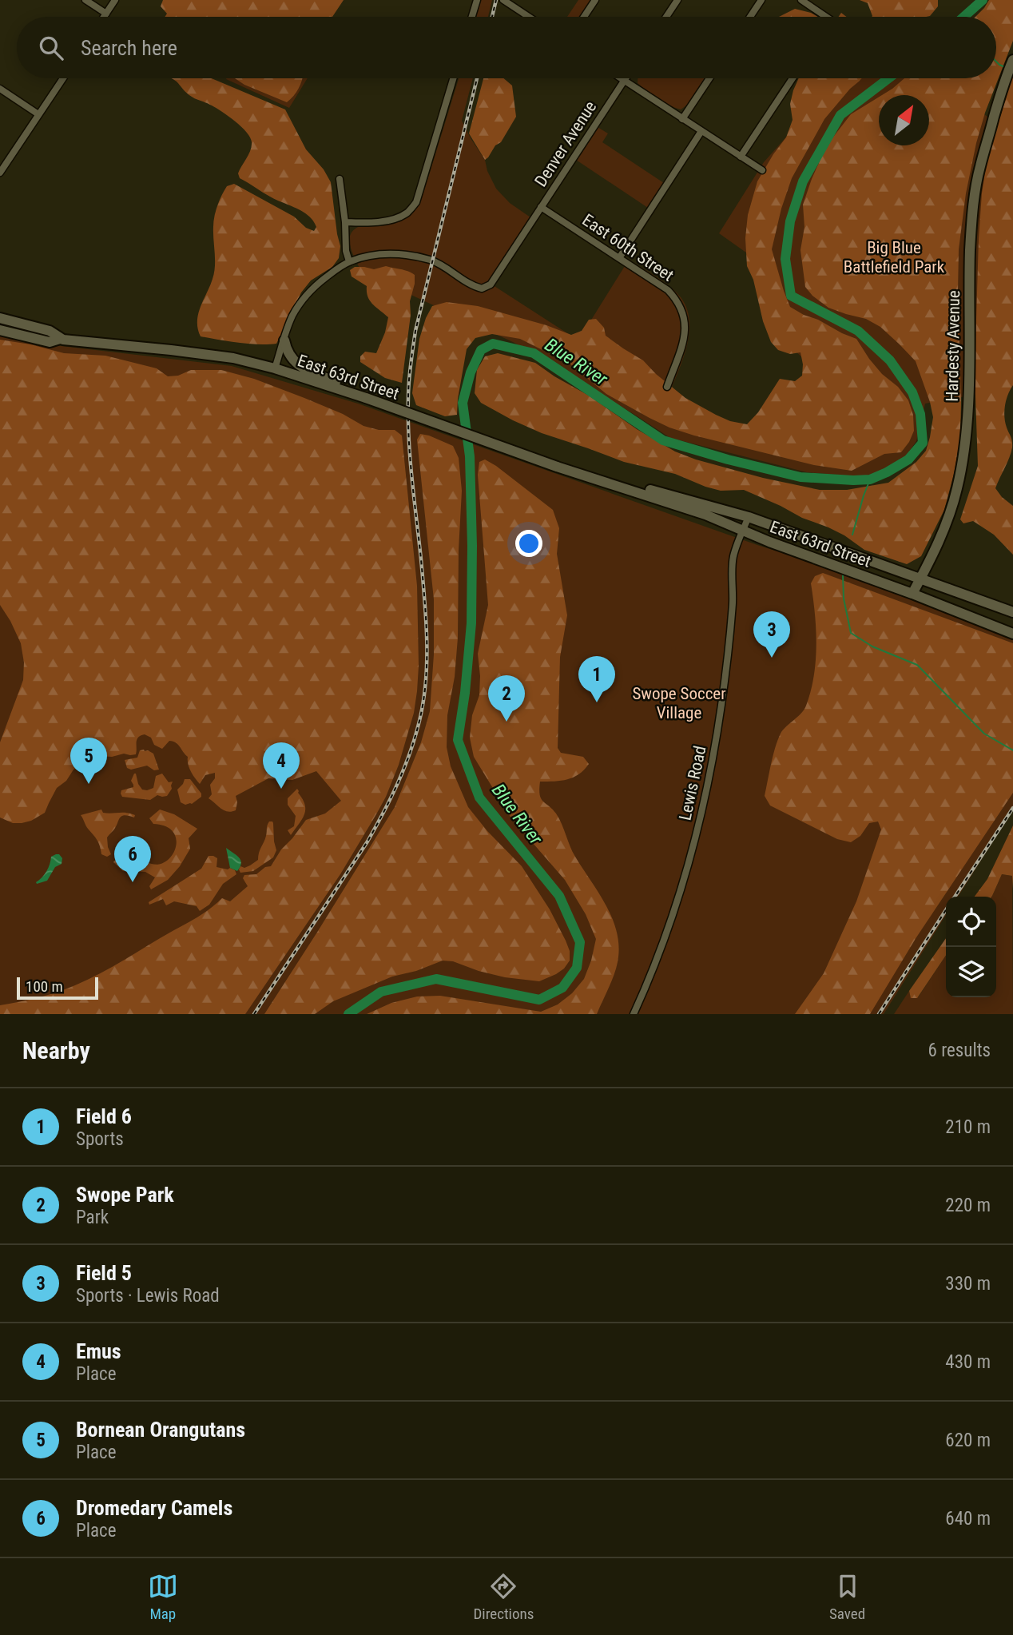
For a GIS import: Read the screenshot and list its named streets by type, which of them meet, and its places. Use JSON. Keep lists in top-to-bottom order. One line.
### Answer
{"streets":{"main road":["Hardesty Avenue","East 63rd Street"],"street":["Denver Avenue","East 60th Street","Lewis Road"]},"crossings":[["Denver Avenue","East 60th Street"],["Hardesty Avenue","East 63rd Street"],["East 63rd Street","Lewis Road"]],"water":["Blue River"],"parks":["Big Blue Battlefield Park","Swope Soccer Village"],"scale_bar":"100 m","north":"top right","page":{"search":"Search here","pins":["3","1","2","5","4","6"],"scale":"100 m","heading":["Nearby","6 results"],"list":[{"mark":"1","name":"Field 6","note":"Sports","value":"210 m"},{"mark":"2","name":"Swope Park","note":"Park","value":"220 m"},{"mark":"3","name":"Field 5","note":"Sports · Lewis Road","value":"330 m"},{"mark":"4","name":"Emus","note":"Place","value":"430 m"},{"mark":"5","name":"Bornean Orangutans","note":"Place","value":"620 m"},{"mark":"6","name":"Dromedary Camels","note":"Place","value":"640 m"}],"nav":["Map","Directions","Saved"]}}
